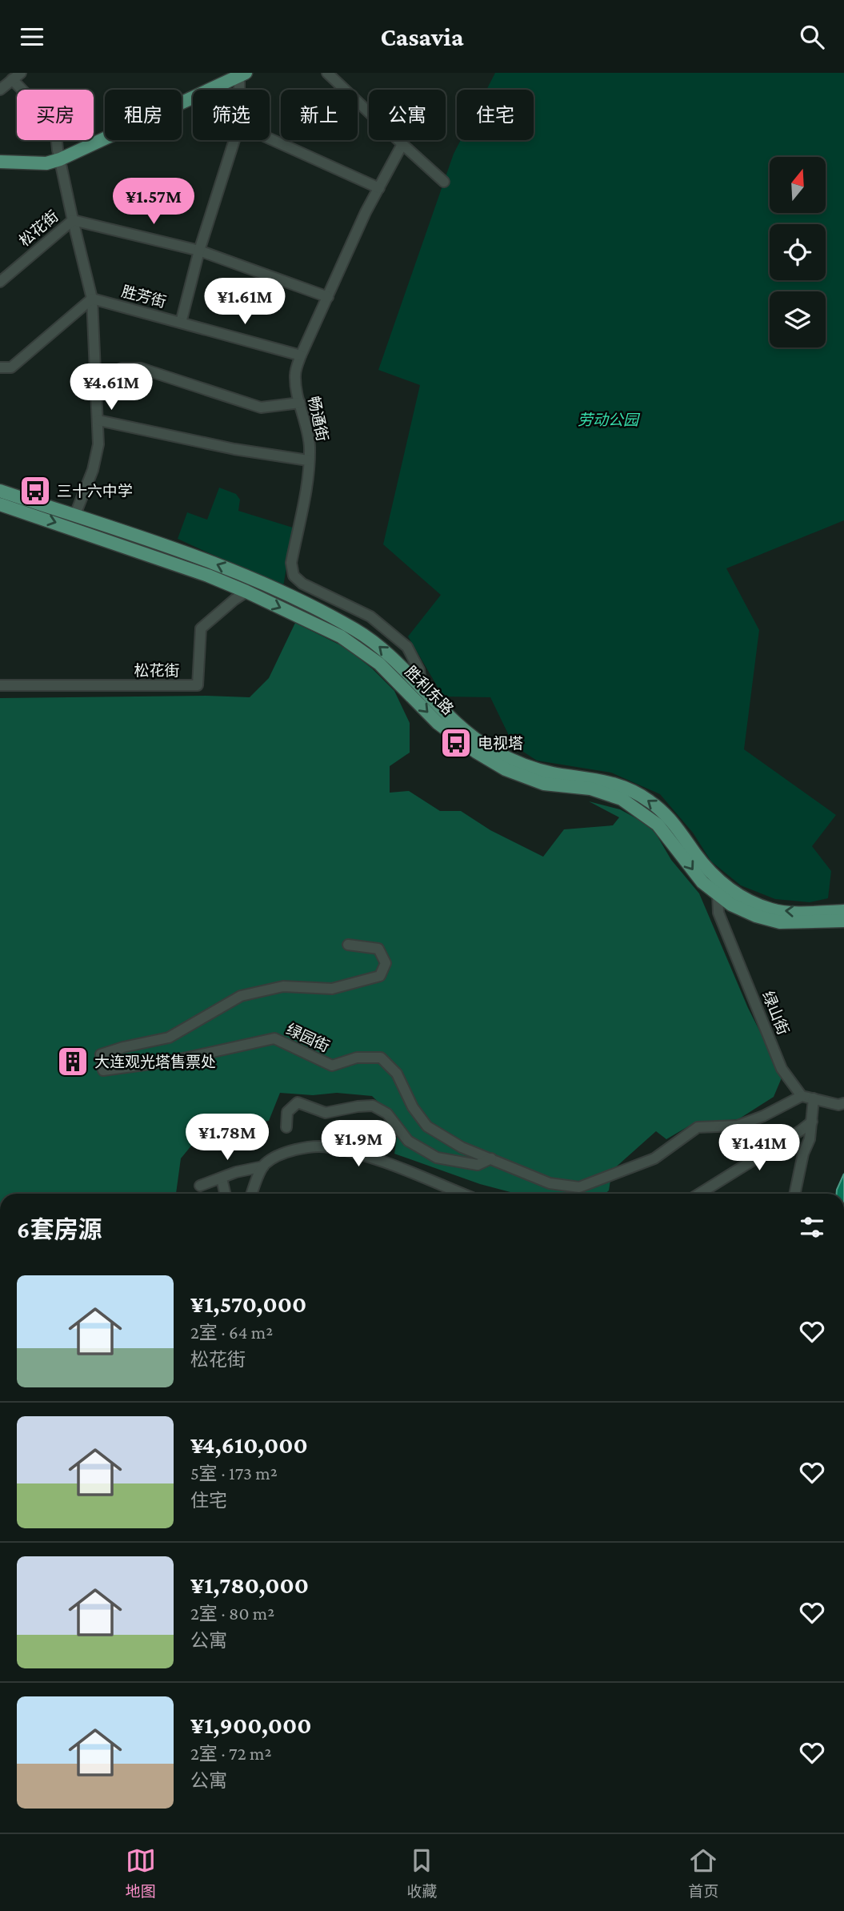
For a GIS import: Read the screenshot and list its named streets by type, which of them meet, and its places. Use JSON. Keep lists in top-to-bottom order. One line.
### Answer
{"streets":{"main road":["胜利东路"],"street":["松花街","胜芳街","畅通街","绿山街","绿园街"]},"crossings":[["松花街","畅通街"],["松花街","胜利东路"],["胜芳街","畅通街"],["胜利东路","绿山街"],["绿山街","绿园街"]],"parks":["劳动公园"],"places":{"bus stop":["三十六中学","电视塔"],"building":["大连观光塔售票处"]},"north":"top","page":{"header":"Casavia","chip":["买房","租房","筛选","新上","公寓","住宅"],"price":["¥1.57M","¥1.61M","¥4.61M","¥1.78M","¥1.9M","¥1.41M"],"heading":"6套房源","list":[{"name":"¥1,570,000","note":"2室 · 64 m² · 松花街"},{"name":"¥4,610,000","note":"5室 · 173 m² · 住宅"},{"name":"¥1,780,000","note":"2室 · 80 m² · 公寓"},{"name":"¥1,900,000","note":"2室 · 72 m² · 公寓"}],"tabs":["地图","收藏","首页"]}}
